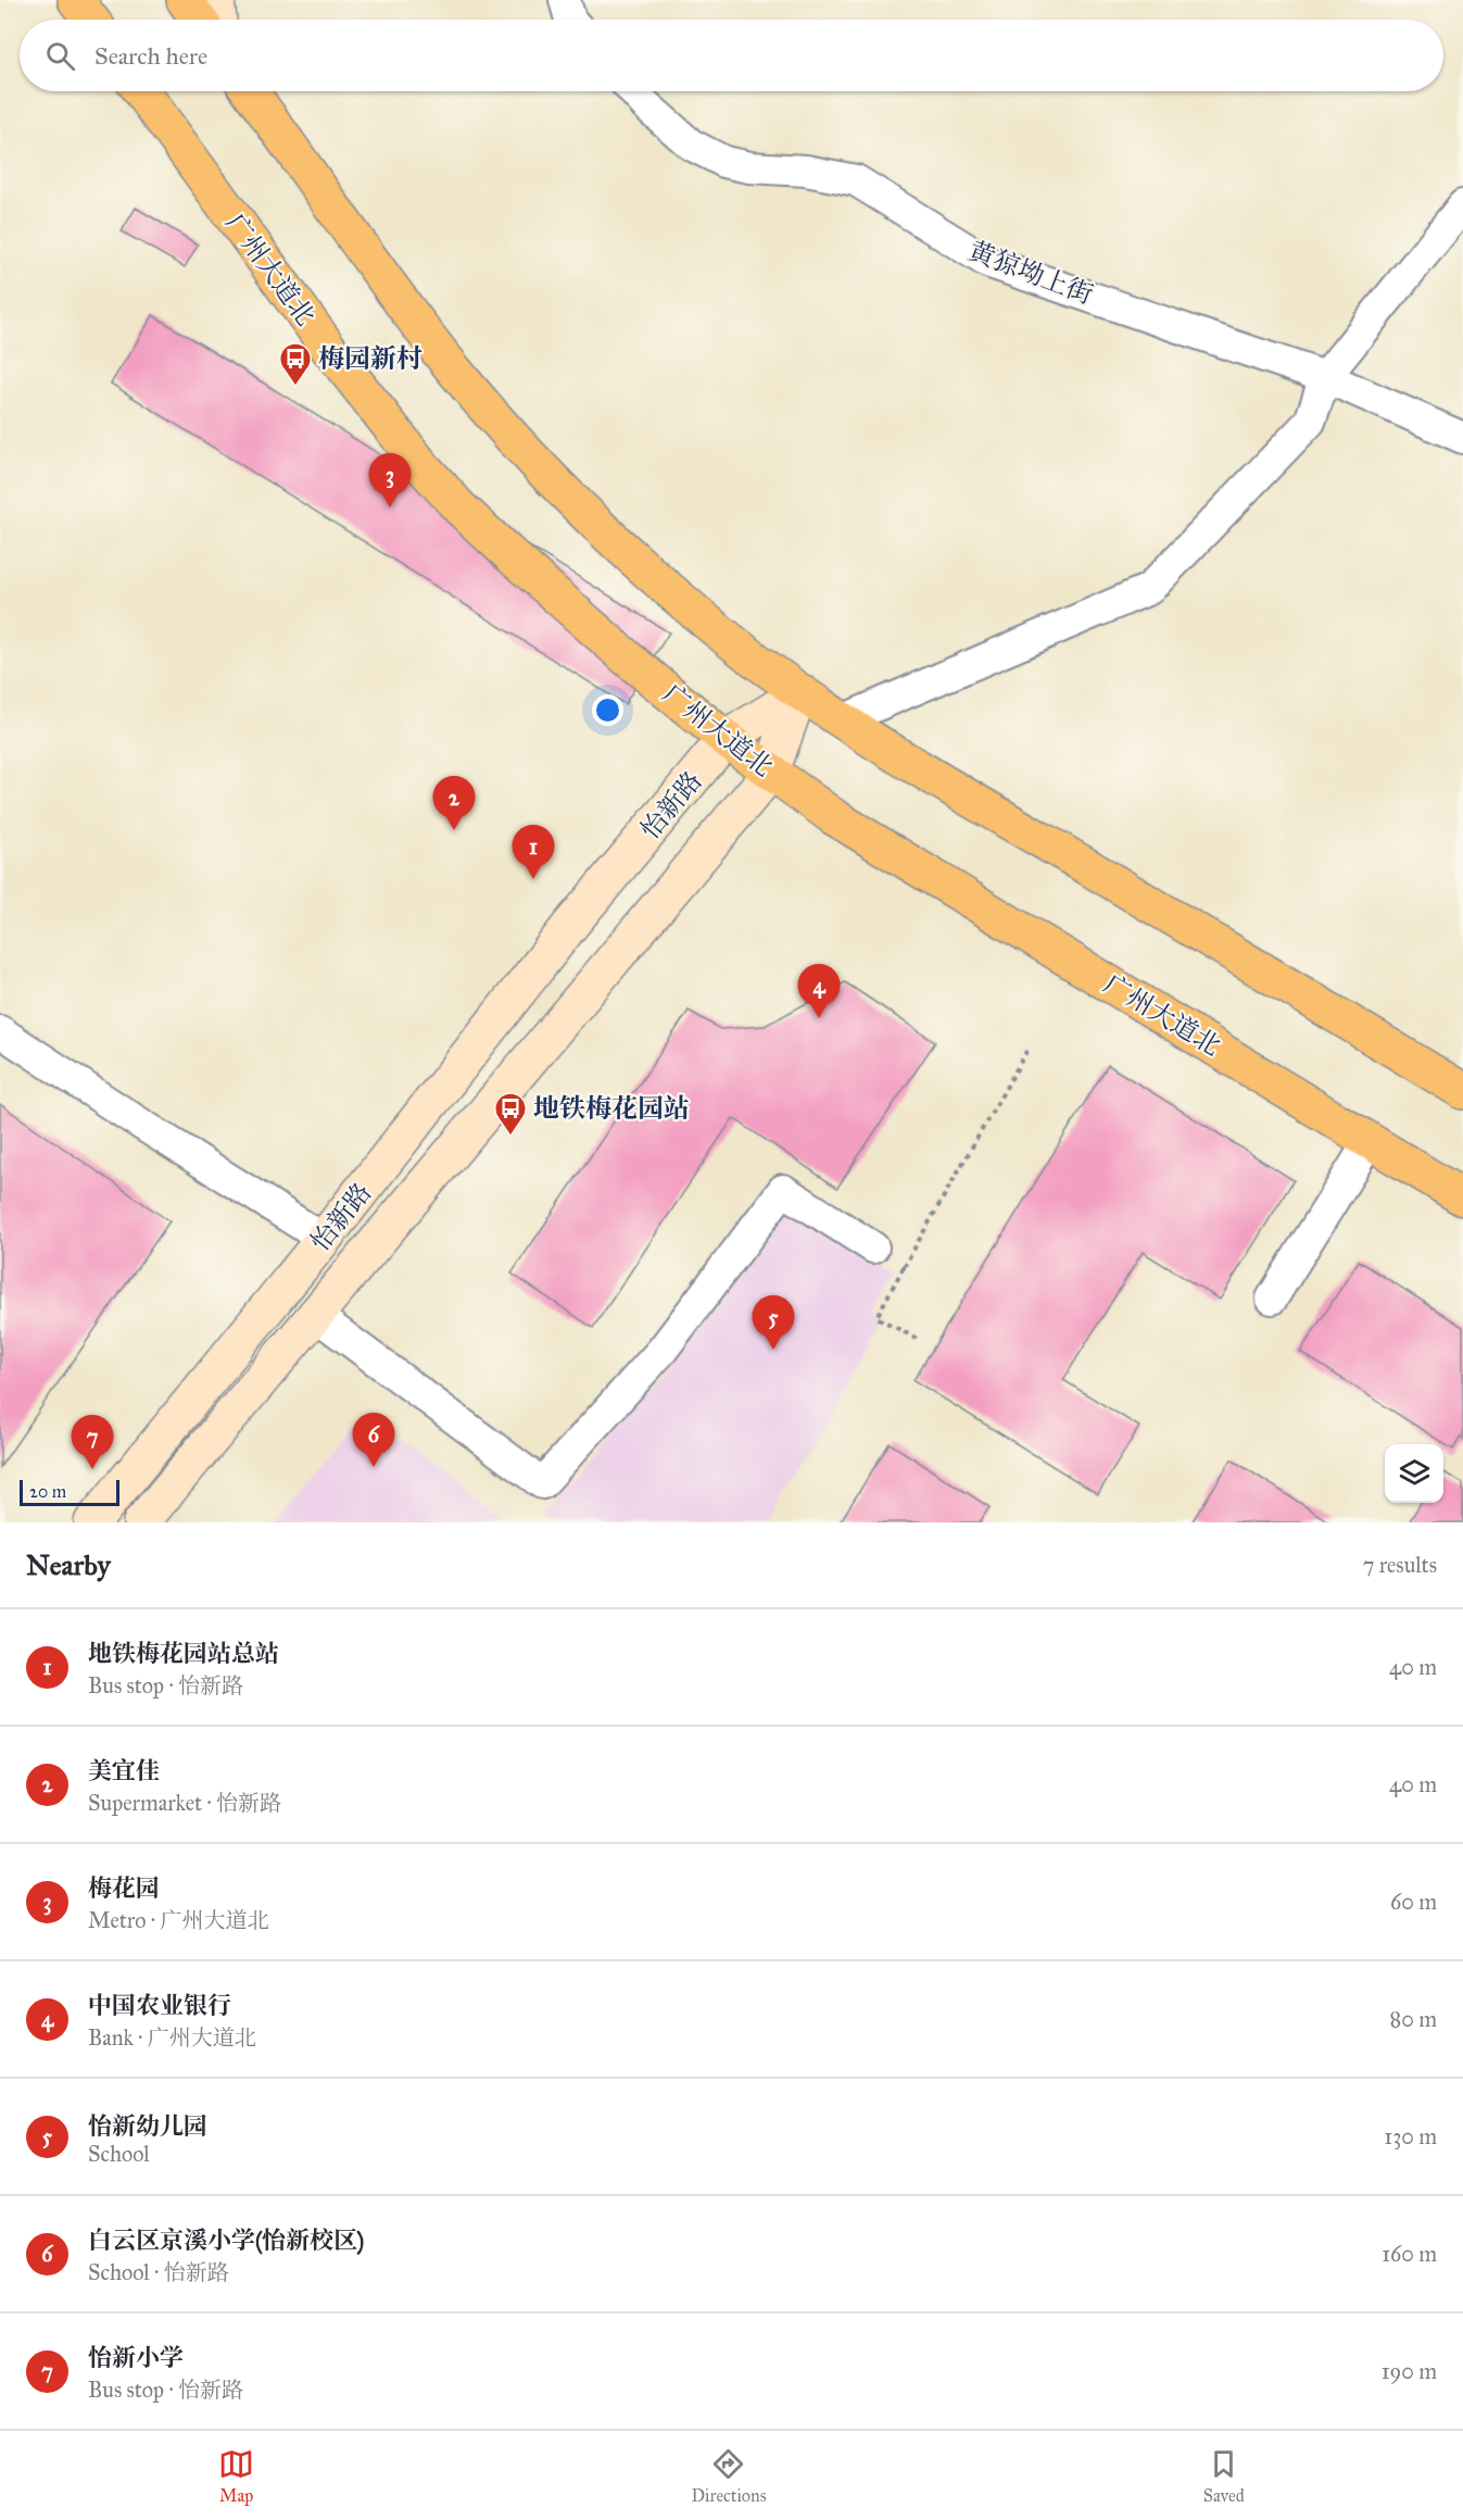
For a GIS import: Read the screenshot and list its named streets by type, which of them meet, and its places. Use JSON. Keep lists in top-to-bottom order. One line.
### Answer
{"streets":{"highway":["广州大道北"],"main road":["怡新路"],"street":["黄猄坳上街"]},"crossings":[["广州大道北","怡新路"]],"places":{"bus stop":["梅园新村","地铁梅花园站"]},"scale_bar":"20 m","page":{"search":"Search here","pins":["3","2","1","4","5","6","7"],"scale":"20 m","heading":["Nearby","7 results"],"list":[{"mark":"1","name":"地铁梅花园站总站","note":"Bus stop · 怡新路","value":"40 m"},{"mark":"2","name":"美宜佳","note":"Supermarket · 怡新路","value":"40 m"},{"mark":"3","name":"梅花园","note":"Metro · 广州大道北","value":"60 m"},{"mark":"4","name":"中国农业银行","note":"Bank · 广州大道北","value":"80 m"},{"mark":"5","name":"怡新幼儿园","note":"School","value":"130 m"},{"mark":"6","name":"白云区京溪小学(怡新校区)","note":"School · 怡新路","value":"160 m"},{"mark":"7","name":"怡新小学","note":"Bus stop · 怡新路","value":"190 m"}],"nav":["Map","Directions","Saved"]}}
